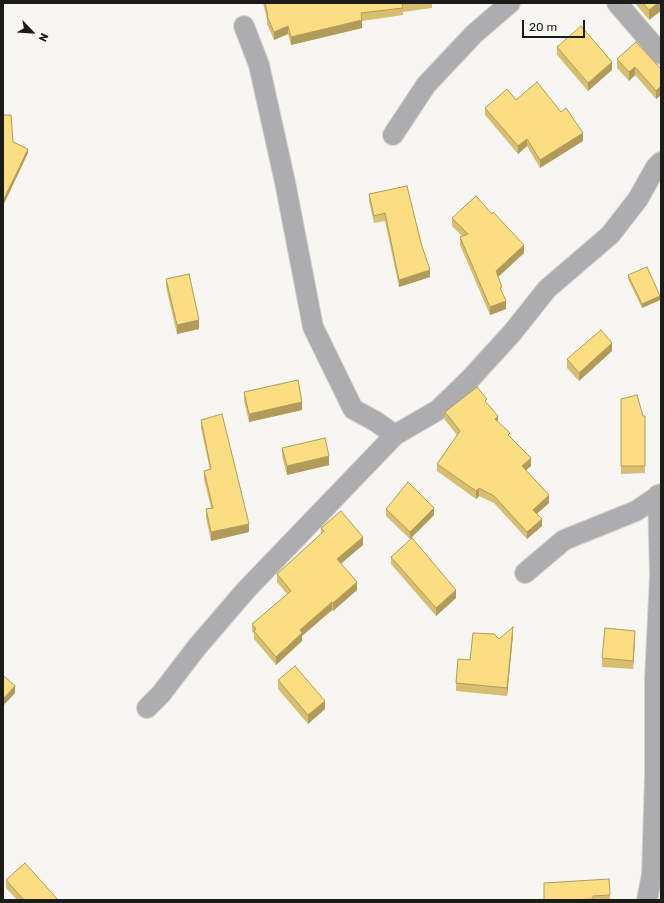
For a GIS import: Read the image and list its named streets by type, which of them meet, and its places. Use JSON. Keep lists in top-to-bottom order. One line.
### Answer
{"scale_bar":"20 m","north":"bottom right"}
